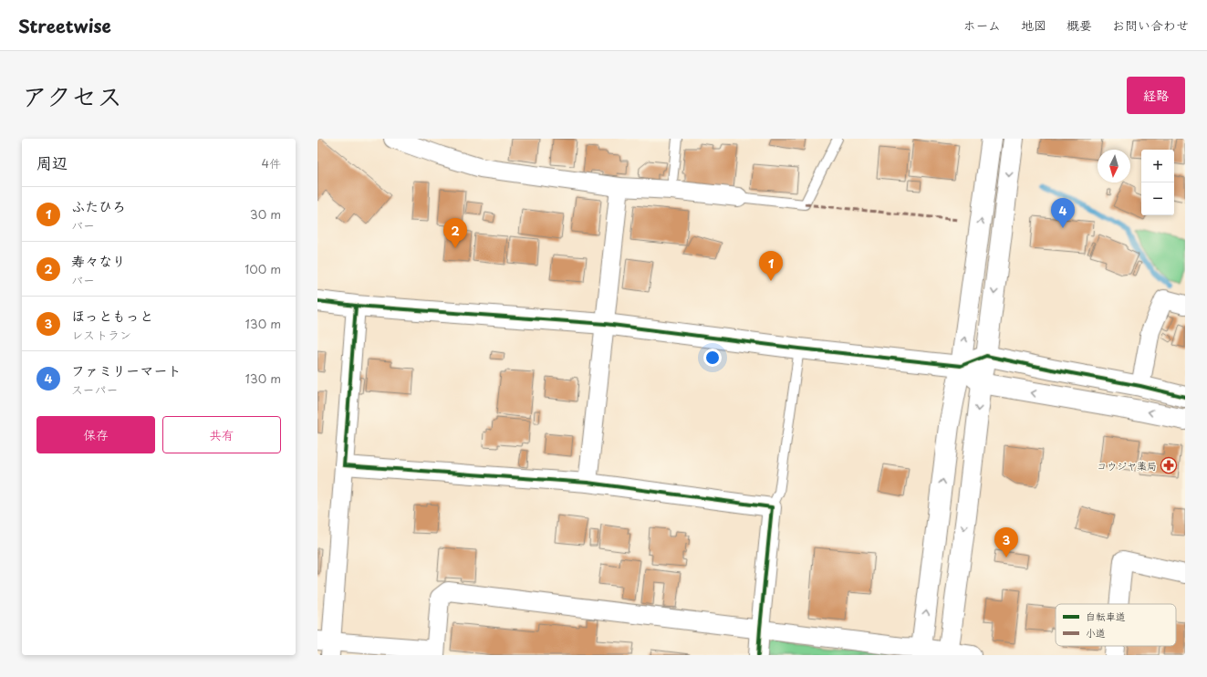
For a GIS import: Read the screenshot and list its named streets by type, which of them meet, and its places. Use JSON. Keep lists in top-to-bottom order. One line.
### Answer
{"places":{"pharmacy":["コウジヤ薬局"]},"legend":["自転車道","小道"],"north":"bottom","page":{"header":"Streetwise","nav":["ホーム","地図","概要","お問い合わせ"],"title":"アクセス","buttons":["経路",["保存","共有"]],"heading":["周辺","4件"],"map_buttons":["+","−"],"list":[{"mark":"1","name":"ふたひろ","note":"バー","value":"30 m"},{"mark":"2","name":"寿々なり","note":"バー","value":"100 m"},{"mark":"3","name":"ほっともっと","note":"レストラン","value":"130 m"},{"mark":"4","name":"ファミリーマート","note":"スーパー","value":"130 m"}],"pins":["4","2","1","3"]}}
